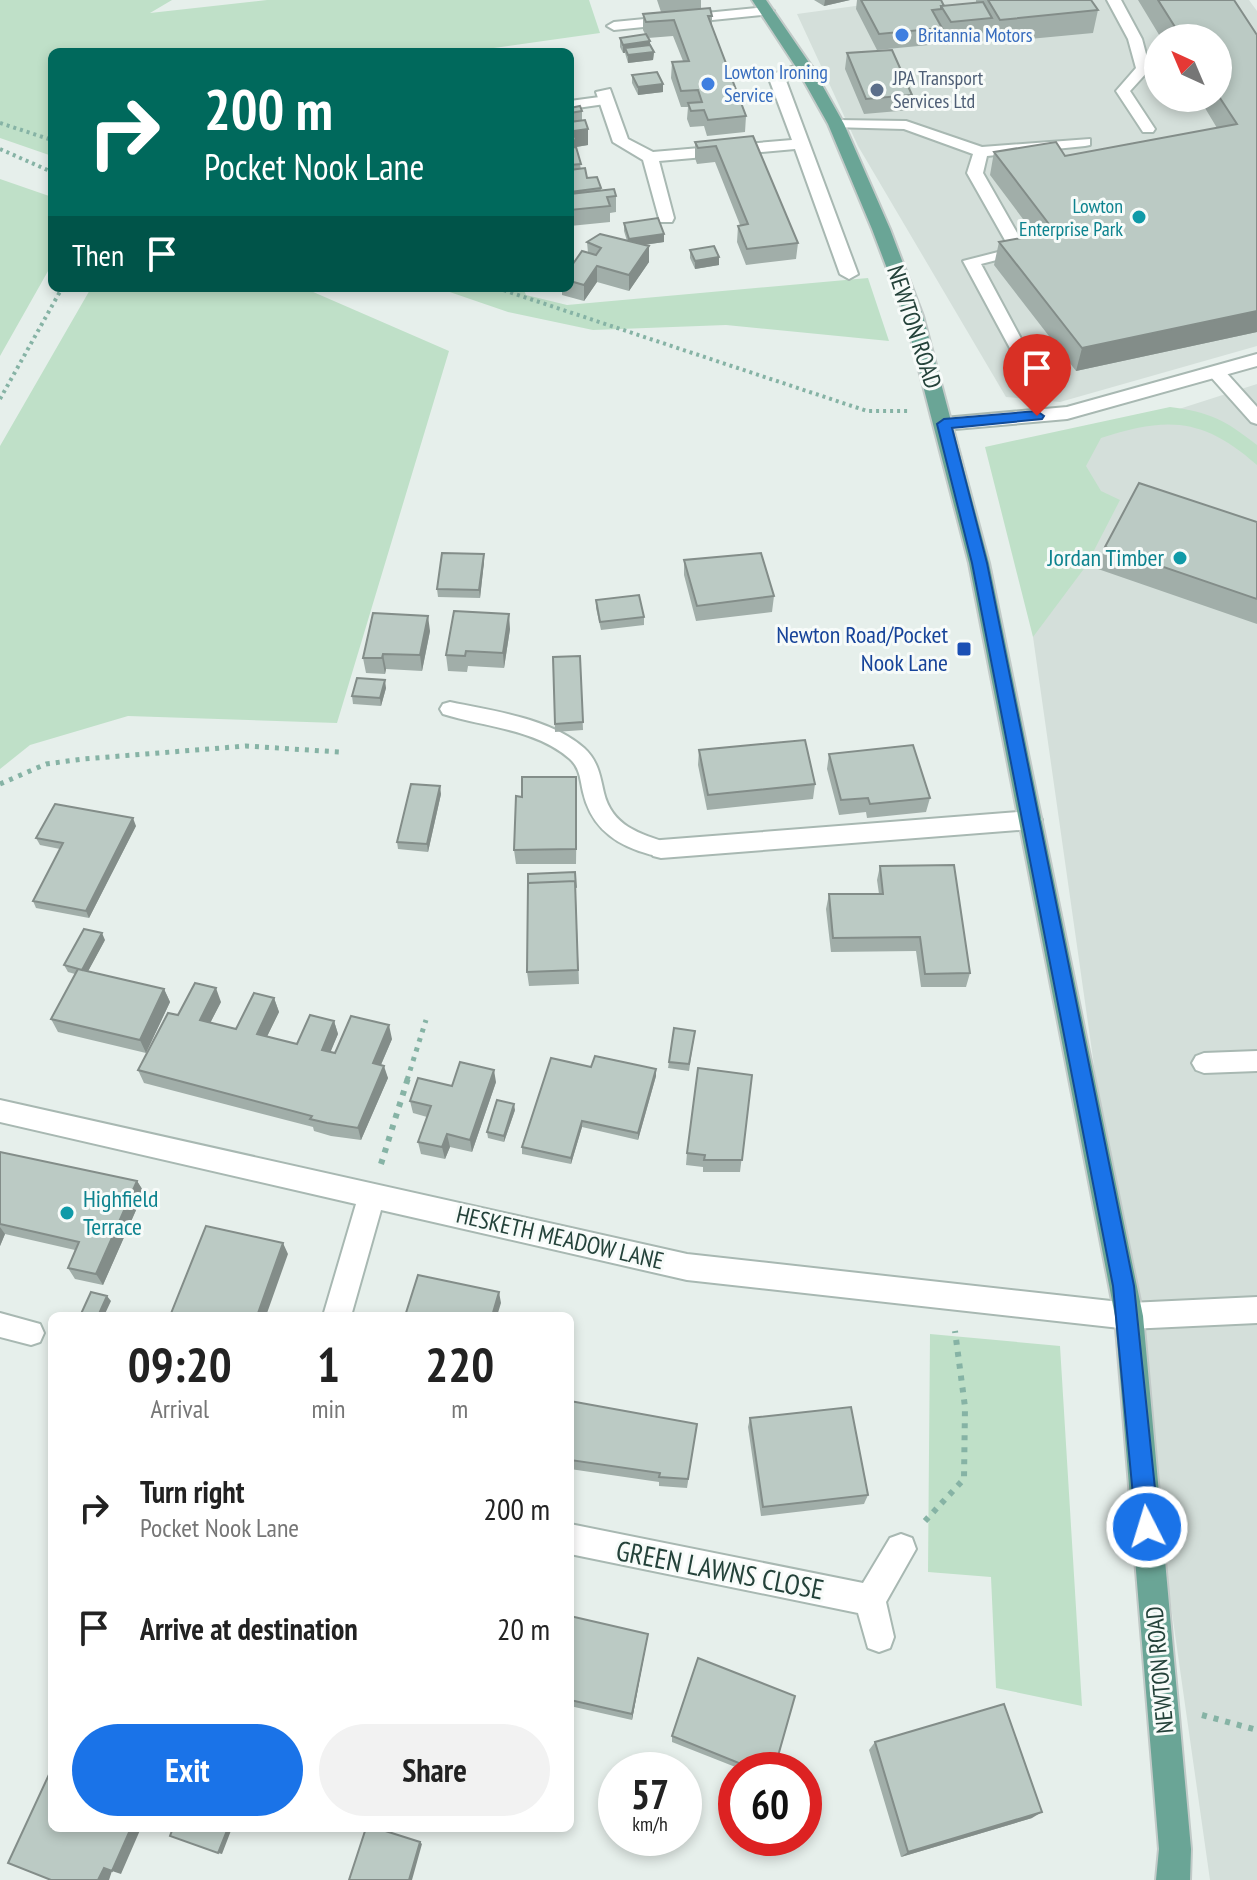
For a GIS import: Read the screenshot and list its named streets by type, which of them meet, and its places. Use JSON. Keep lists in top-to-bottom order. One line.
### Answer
{"streets":{"main road":["NEWTON ROAD"],"street":["HESKETH MEADOW LANE","GREEN LAWNS CLOSE"]},"crossings":[["NEWTON ROAD","HESKETH MEADOW LANE"]],"places":{"other":["Britannia Motors","Lowton Ironing Service","JPA Transport Services Ltd","Lowton Enterprise Park","Jordan Timber","Highfield Terrace"],"transit":["Newton Road/Pocket Nook Lane"]},"north":"top left","page":{"turn":["200 m","Pocket Nook Lane"],"then":"Then","eta":["09:20","Arrival","1","min","220","m"],"list":[{"name":"Turn right","note":"Pocket Nook Lane","value":"200 m"},{"name":"Arrive at destination","value":"20 m"}],"buttons":["Exit","Share"],"speed":"57 km/h","limit":"60"}}
